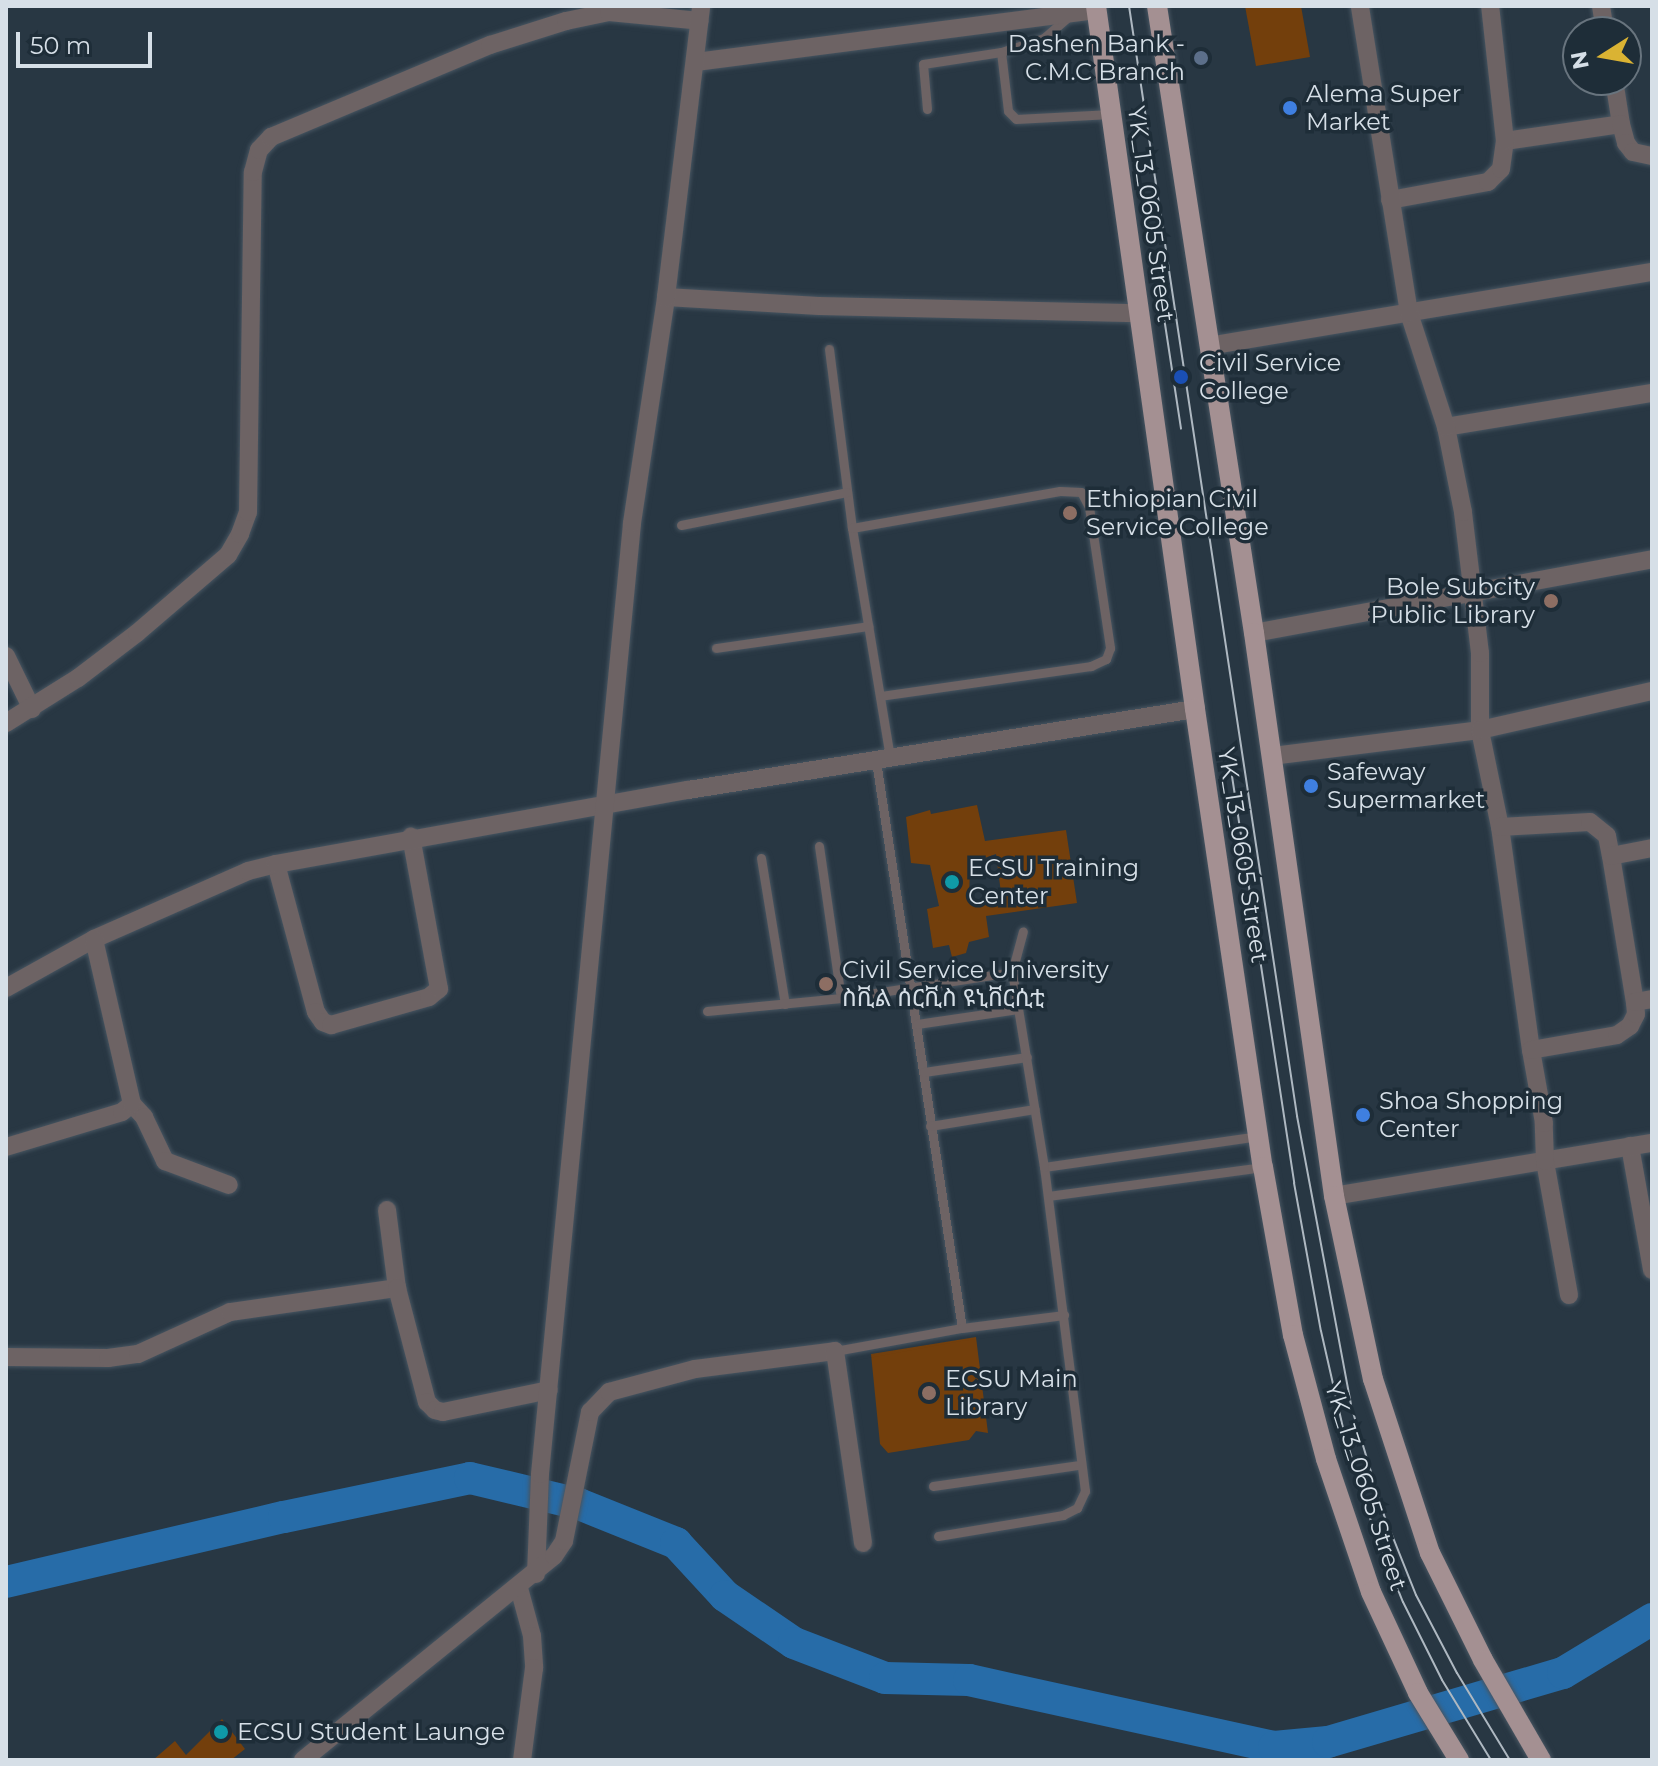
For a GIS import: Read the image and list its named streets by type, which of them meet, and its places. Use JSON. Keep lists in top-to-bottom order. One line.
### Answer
{"streets":{"main road":["YK_13_0605 Street"]},"places":["Dashen Bank - C.M.C Branch","Alema Super Market","Civil Service College","Ethiopian Civil Service College","Bole Subcity Public Library","Safeway Supermarket","ECSU Training Center","Civil Service University ስቪል ሰርቪስ ዩኒቨርሲቲ","Shoa Shopping Center","ECSU Main Library","ECSU Student Launge"],"scale_bar":"50 m","north":"left"}
